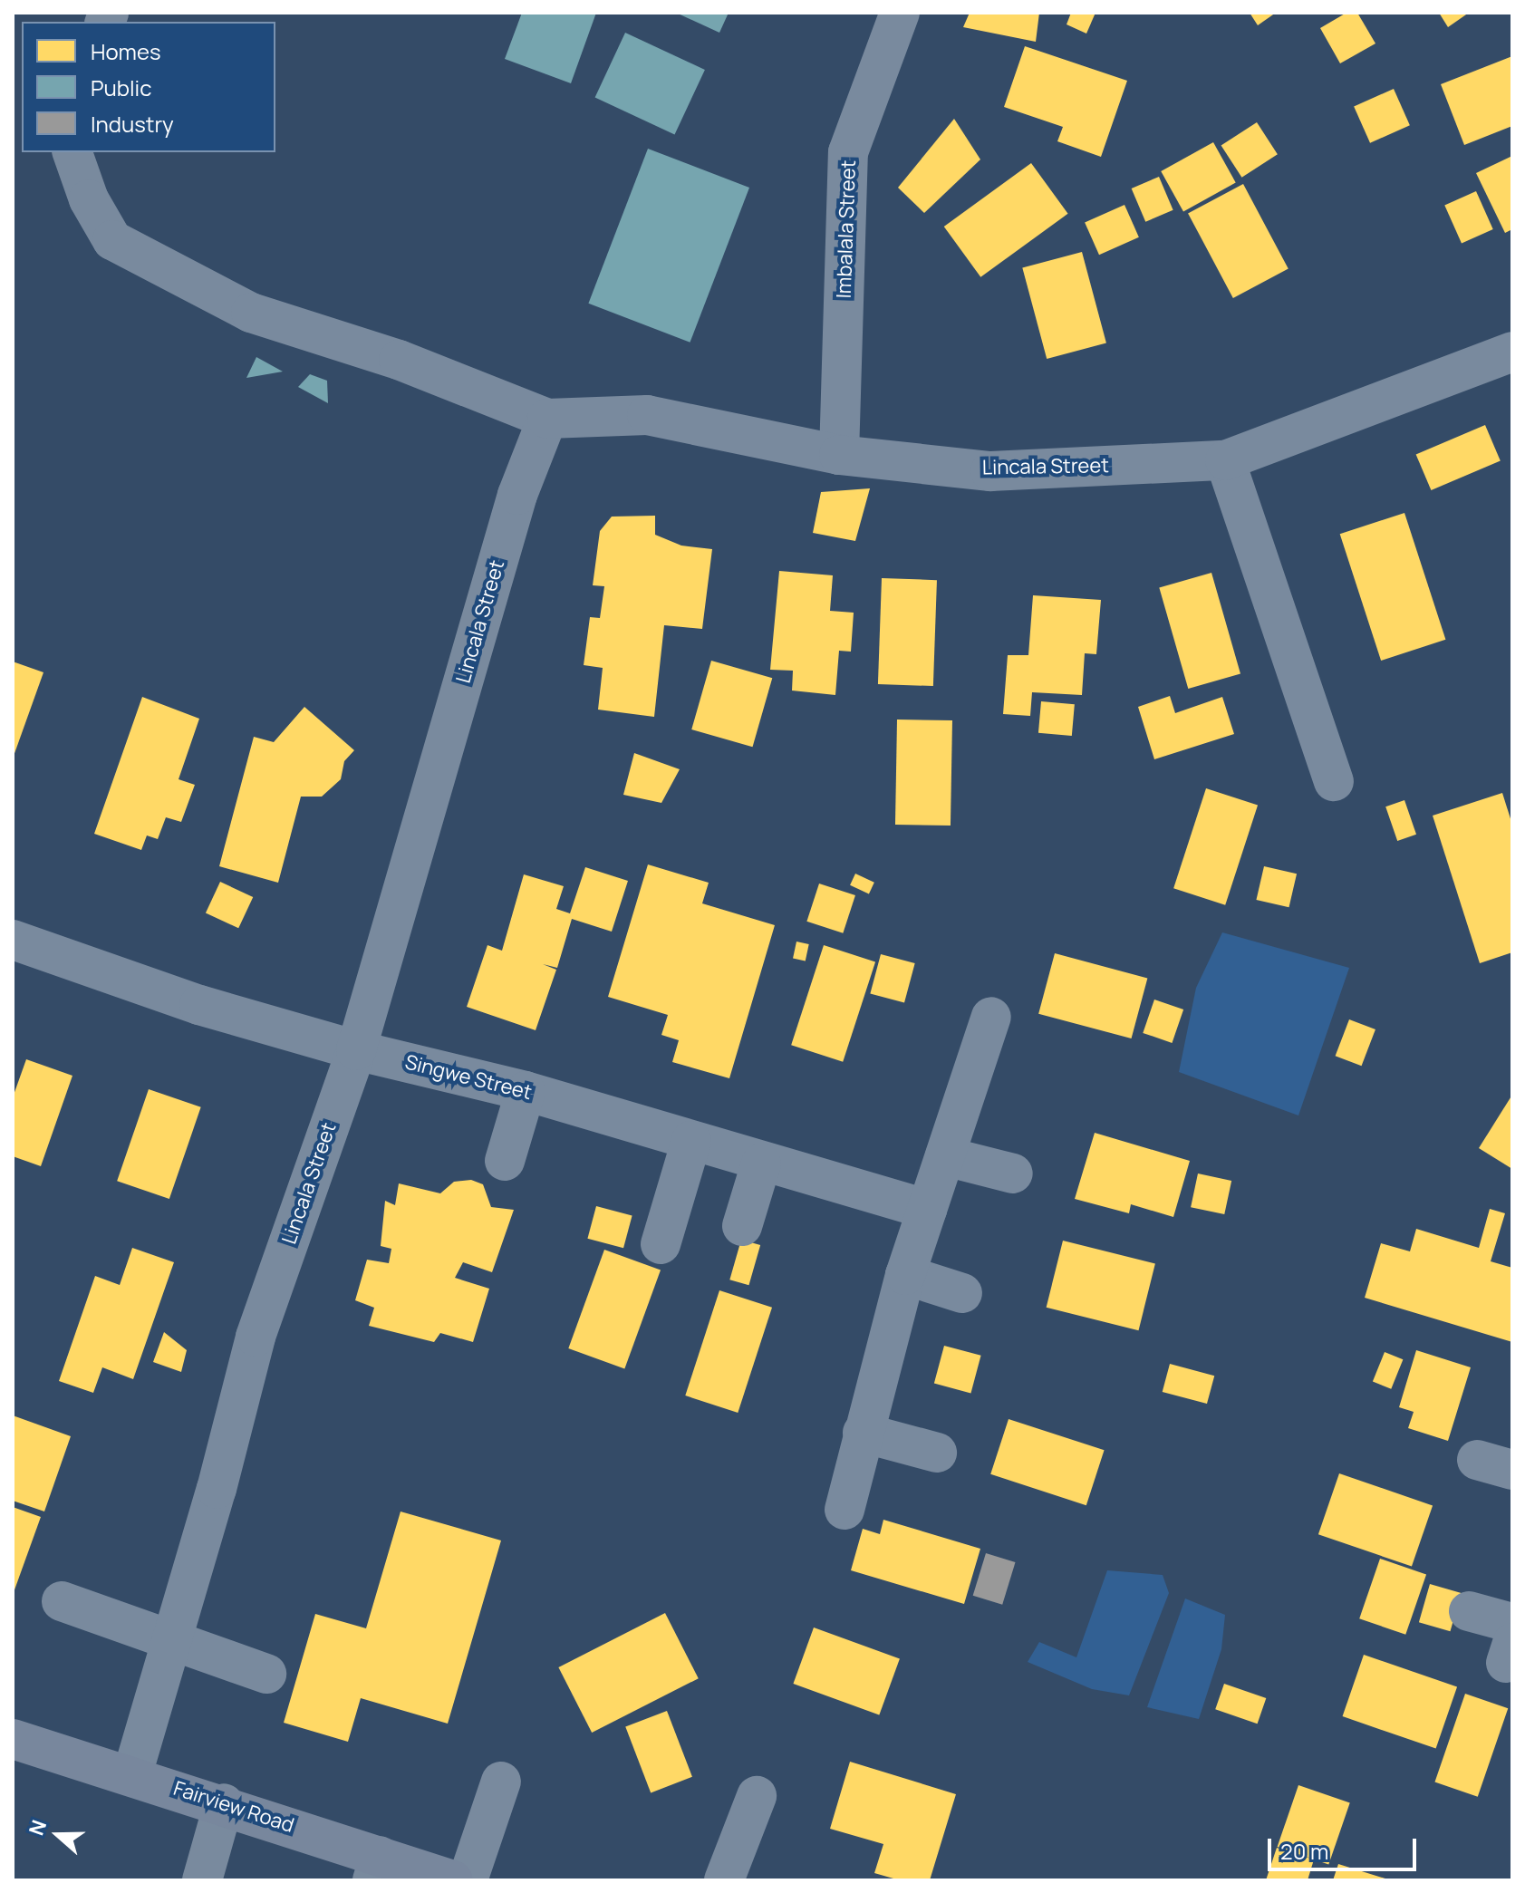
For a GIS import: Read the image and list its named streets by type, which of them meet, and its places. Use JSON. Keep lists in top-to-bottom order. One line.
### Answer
{"streets":{"main road":["Fairview Road"],"street":["Imbalala Street","Lincala Street","Singwe Street"]},"crossings":[["Imbalala Street","Lincala Street"],["Lincala Street","Singwe Street"],["Lincala Street","Fairview Road"]],"legend":["Homes","Public","Industry"],"scale_bar":"20 m","north":"left"}
